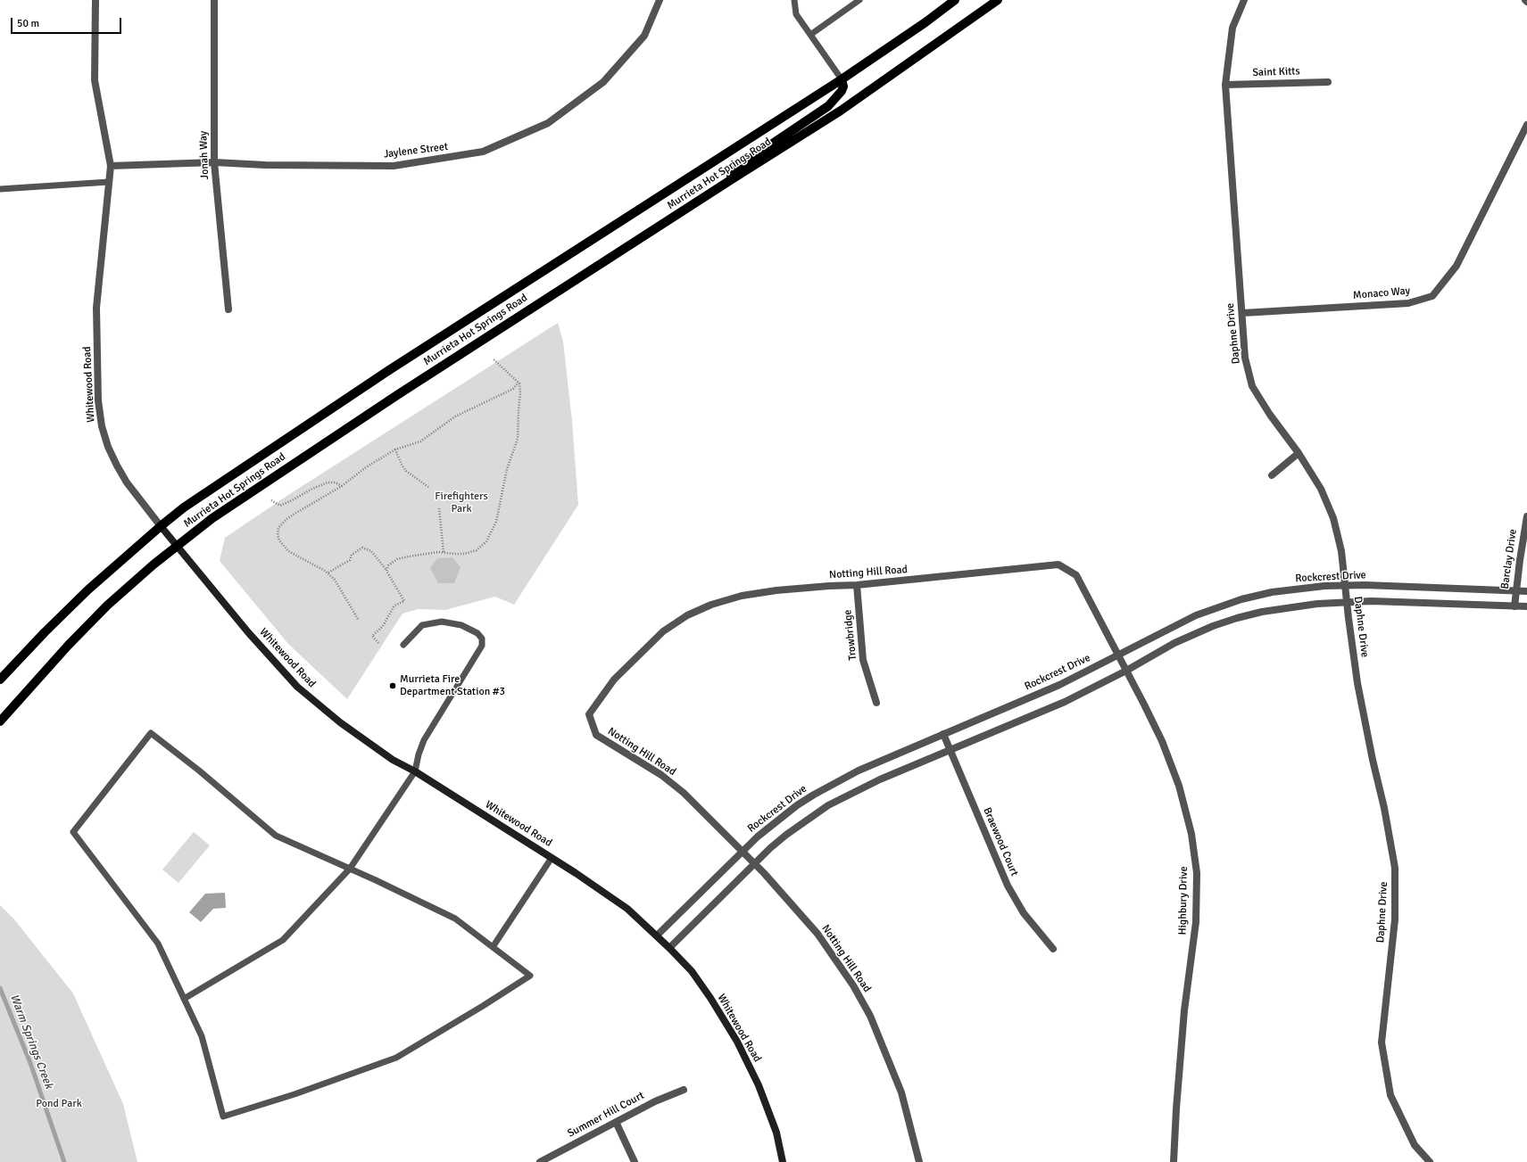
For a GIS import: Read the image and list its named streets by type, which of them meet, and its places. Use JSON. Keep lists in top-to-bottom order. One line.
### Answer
{"streets":{"main road":["Murrieta Hot Springs Road","Whitewood Road"],"street":["Saint Kitts","Jaylene Street","Jonah Way","Monaco Way","Daphne Drive","Barclay Drive","Notting Hill Road","Rockcrest Drive","Trowbridge","Braewood Court","Highbury Drive","Summer Hill Court"]},"crossings":[["Saint Kitts","Daphne Drive"],["Jaylene Street","Jonah Way"],["Jaylene Street","Whitewood Road"],["Murrieta Hot Springs Road","Whitewood Road"],["Monaco Way","Daphne Drive"],["Daphne Drive","Rockcrest Drive"],["Whitewood Road","Rockcrest Drive"],["Barclay Drive","Rockcrest Drive"],["Notting Hill Road","Rockcrest Drive"],["Notting Hill Road","Trowbridge"],["Notting Hill Road","Highbury Drive"],["Rockcrest Drive","Braewood Court"],["Rockcrest Drive","Highbury Drive"]],"water":["Warm Springs Creek"],"parks":["Firefighters Park","Pond Park"],"places":["Murrieta Fire Department Station #3"],"scale_bar":"50 m"}
